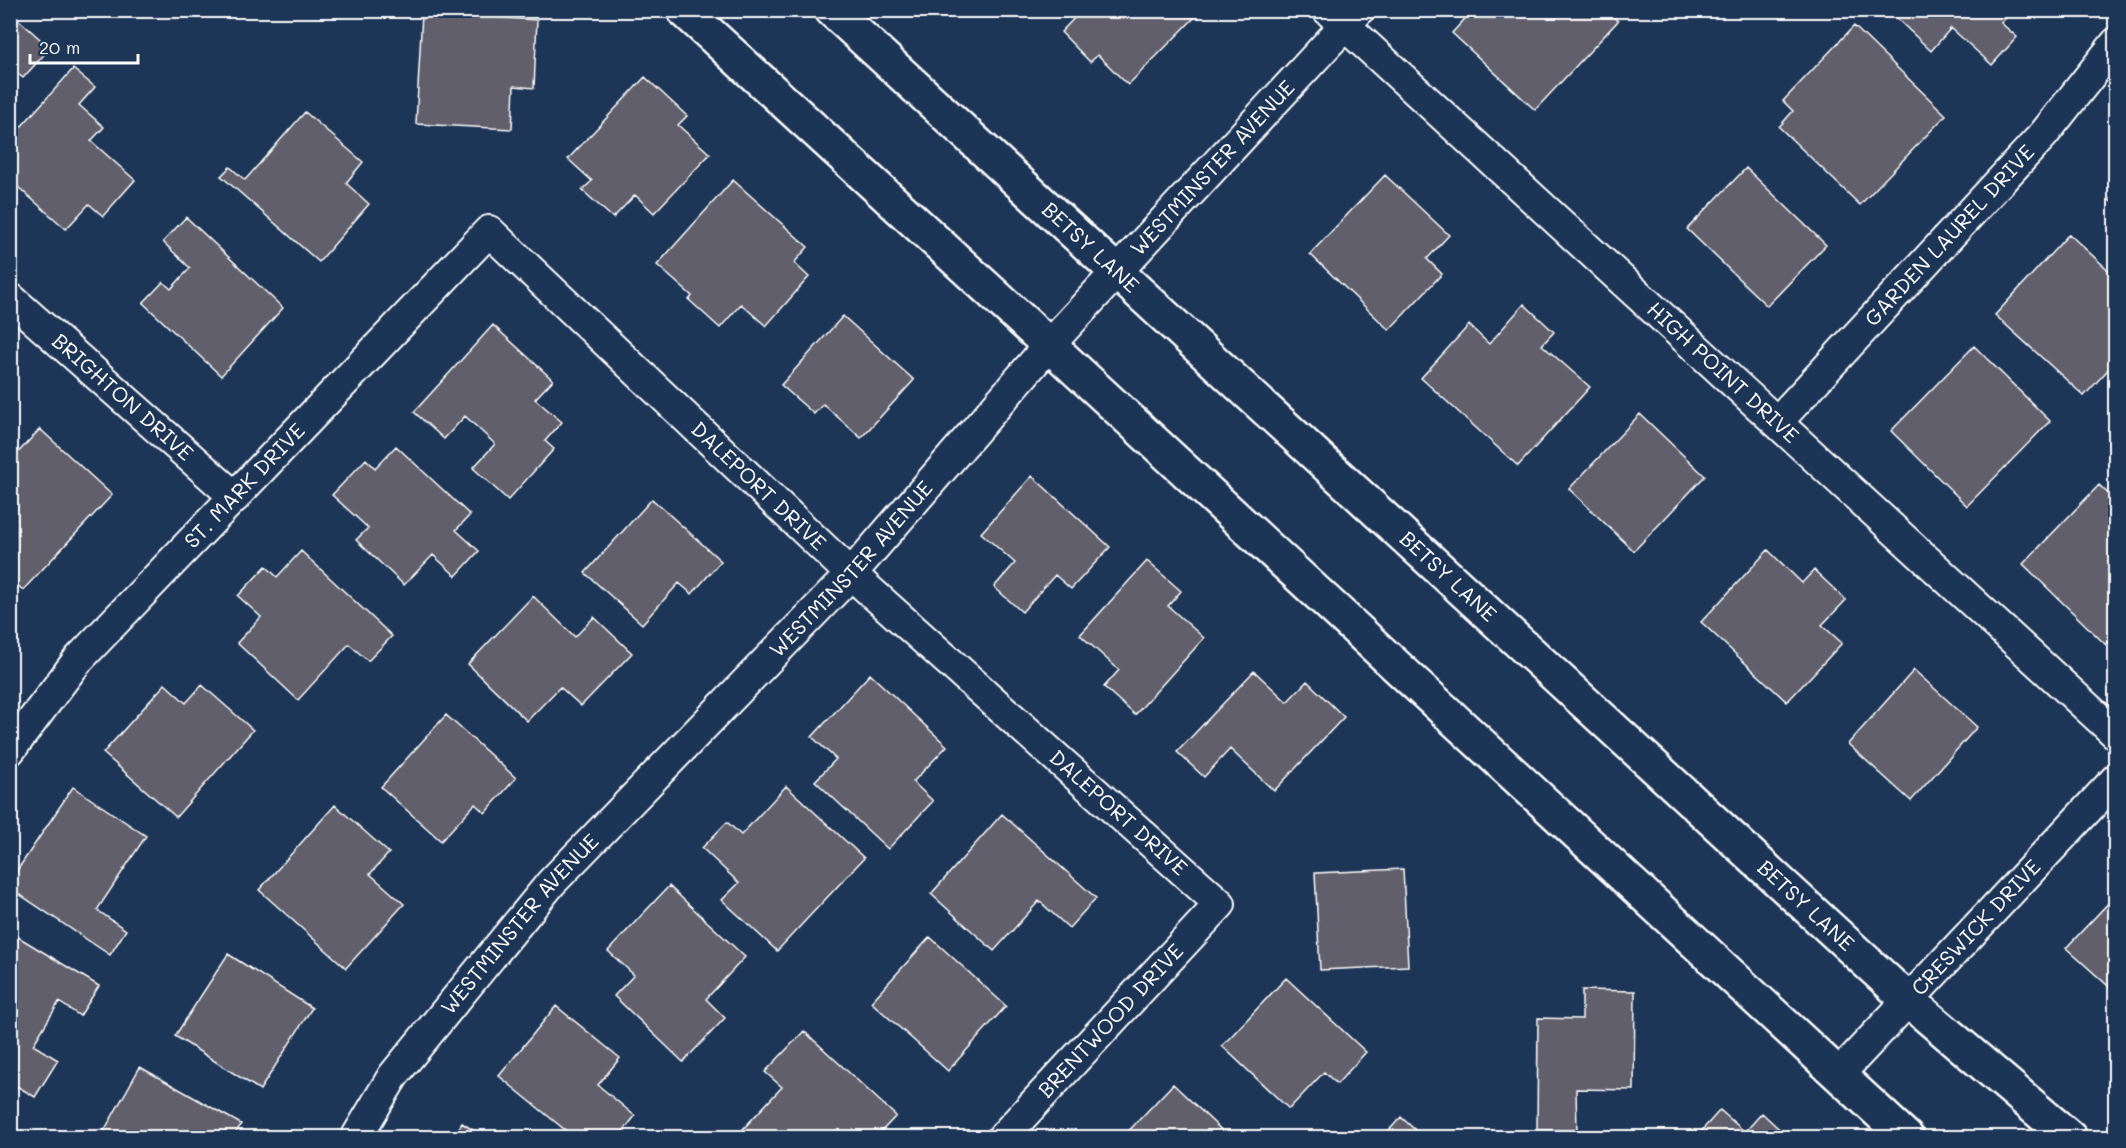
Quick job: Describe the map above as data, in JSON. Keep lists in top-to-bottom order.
{
  "streets": {
    "main road": ["BETSY LANE"],
    "street": [
      "WESTMINSTER AVENUE",
      "GARDEN LAUREL DRIVE",
      "HIGH POINT DRIVE",
      "BRIGHTON DRIVE",
      "ST. MARK DRIVE",
      "DALEPORT DRIVE",
      "CRESWICK DRIVE",
      "BRENTWOOD DRIVE"
    ]
  },
  "crossings": [
    ["WESTMINSTER AVENUE", "BETSY LANE"],
    ["WESTMINSTER AVENUE", "HIGH POINT DRIVE"],
    ["WESTMINSTER AVENUE", "DALEPORT DRIVE"],
    ["GARDEN LAUREL DRIVE", "HIGH POINT DRIVE"],
    ["BETSY LANE", "CRESWICK DRIVE"],
    ["BRIGHTON DRIVE", "ST. MARK DRIVE"],
    ["ST. MARK DRIVE", "DALEPORT DRIVE"],
    ["DALEPORT DRIVE", "BRENTWOOD DRIVE"]
  ],
  "scale_bar": "20 m"
}
